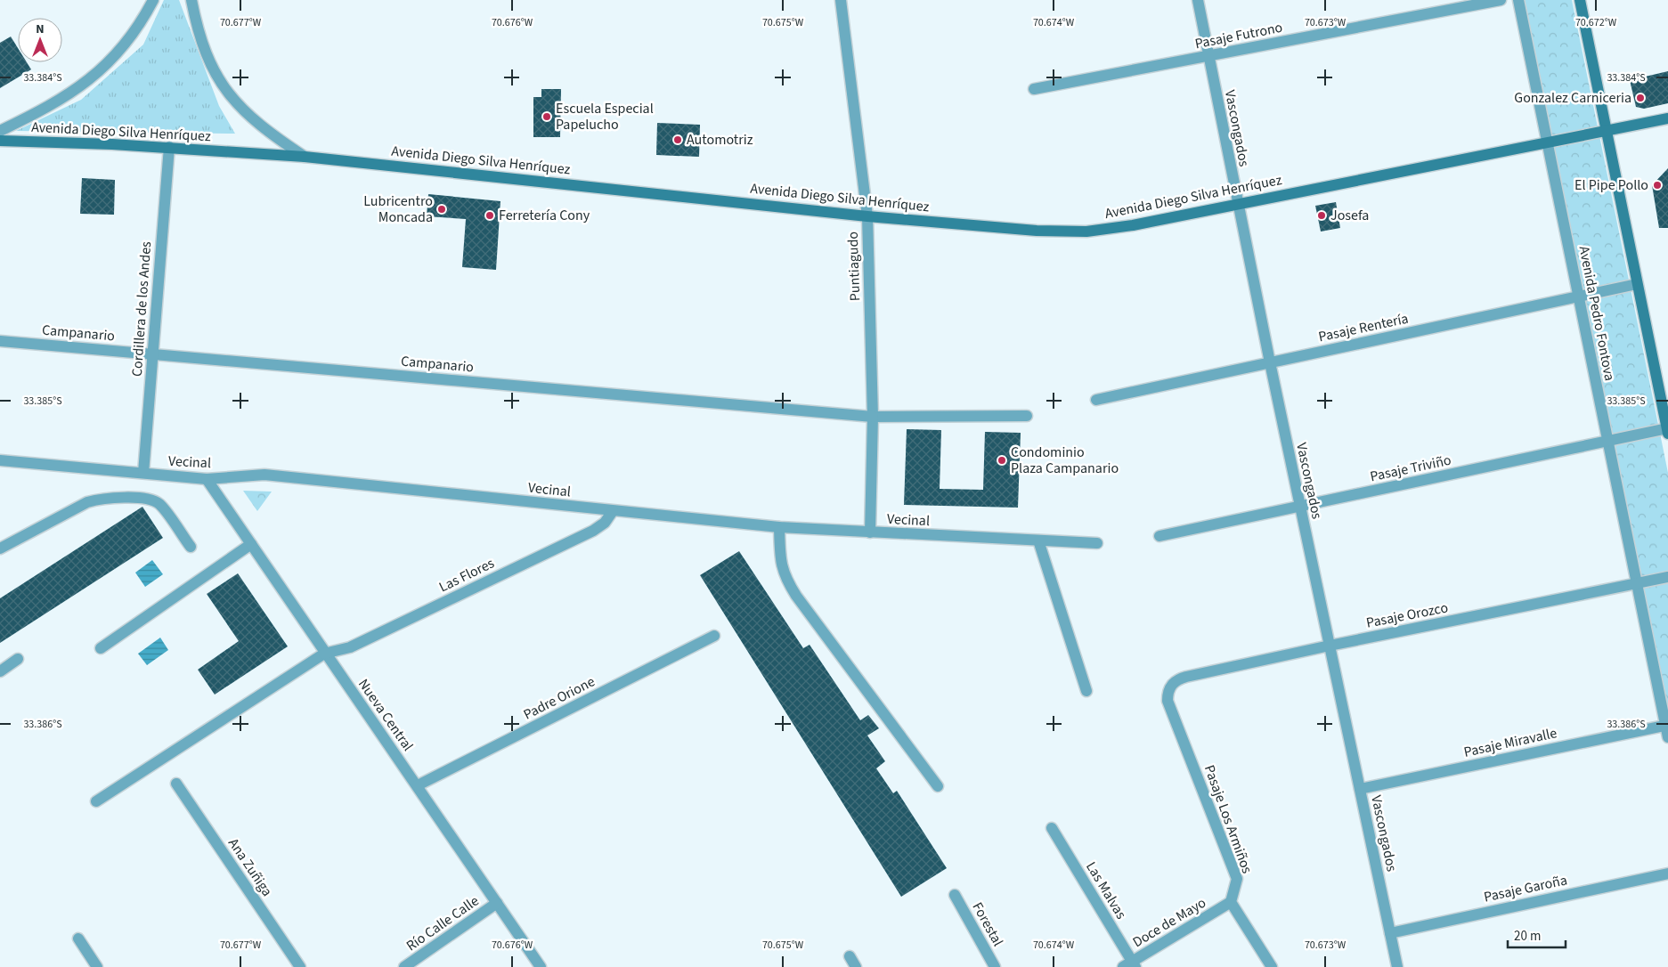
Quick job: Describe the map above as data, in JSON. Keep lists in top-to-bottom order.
{
  "streets": {
    "main road": ["Avenida Diego Silva Henríquez"],
    "street": [
      "Pasaje Futrono",
      "Vascongados",
      "Puntiagudo",
      "Cordillera de los Andes",
      "Avenida Pedro Fontova",
      "Pasaje Rentería",
      "Campanario",
      "Vecinal",
      "Pasaje Triviño",
      "Las Flores",
      "Pasaje Orozco",
      "Padre Orione",
      "Nueva Central",
      "Pasaje Miravalle",
      "Pasaje Los Armiños",
      "Ana Zuñiga",
      "Pasaje Garoña",
      "Las Malvas",
      "Doce de Mayo",
      "Río Calle Calle",
      "Forestal"
    ]
  },
  "crossings": [
    ["Pasaje Futrono", "Vascongados"],
    ["Vascongados", "Avenida Diego Silva Henríquez"],
    ["Vascongados", "Pasaje Rentería"],
    ["Vascongados", "Pasaje Triviño"],
    ["Vascongados", "Pasaje Orozco"],
    ["Vascongados", "Pasaje Miravalle"],
    ["Vascongados", "Pasaje Garoña"],
    ["Avenida Diego Silva Henríquez", "Puntiagudo"],
    ["Avenida Diego Silva Henríquez", "Cordillera de los Andes"],
    ["Avenida Diego Silva Henríquez", "Avenida Pedro Fontova"],
    ["Puntiagudo", "Campanario"],
    ["Puntiagudo", "Vecinal"],
    ["Cordillera de los Andes", "Campanario"],
    ["Cordillera de los Andes", "Vecinal"],
    ["Avenida Pedro Fontova", "Pasaje Rentería"],
    ["Avenida Pedro Fontova", "Pasaje Triviño"],
    ["Avenida Pedro Fontova", "Pasaje Orozco"],
    ["Avenida Pedro Fontova", "Pasaje Miravalle"],
    ["Vecinal", "Las Flores"],
    ["Vecinal", "Nueva Central"],
    ["Las Flores", "Nueva Central"],
    ["Pasaje Orozco", "Pasaje Los Armiños"],
    ["Padre Orione", "Nueva Central"],
    ["Nueva Central", "Río Calle Calle"],
    ["Pasaje Los Armiños", "Doce de Mayo"],
    ["Las Malvas", "Doce de Mayo"]
  ],
  "places": [
    "Gonzalez Carniceria",
    "Escuela Especial Papelucho",
    "Automotriz",
    "El Pipe Pollo",
    "Lubricentro Moncada",
    "Ferretería Cony",
    "Josefa",
    "Condominio Plaza Campanario"
  ],
  "scale_bar": "20 m",
  "north": "top",
  "coordinates": [
    "70.677°W",
    "70.676°W",
    "70.675°W",
    "70.674°W",
    "70.673°W",
    "70.672°W",
    "33.384°S",
    "33.385°S",
    "33.386°S"
  ]
}
